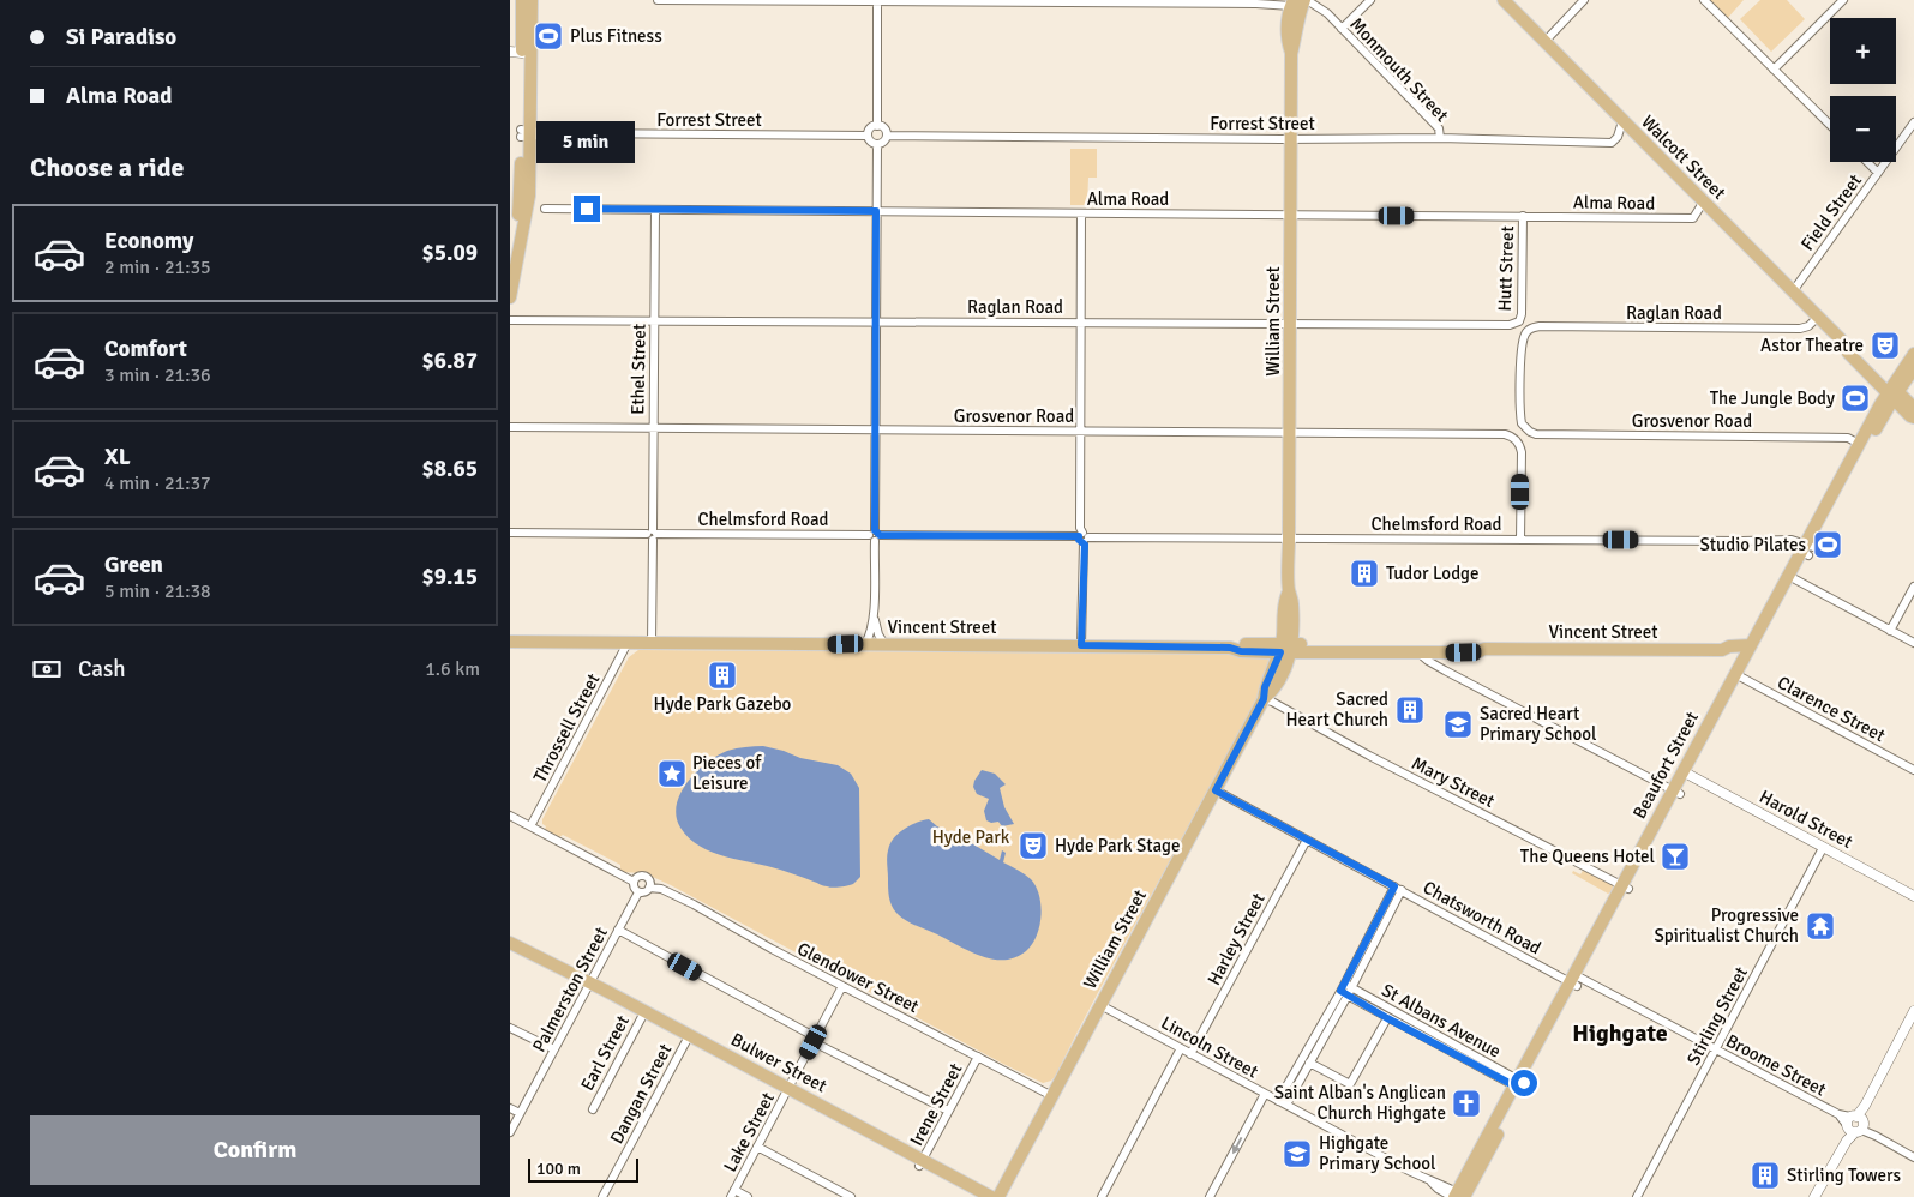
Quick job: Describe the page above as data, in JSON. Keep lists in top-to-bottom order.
{
  "streets": {
    "main road": [
      "Walcott Street",
      "William Street",
      "Vincent Street",
      "Beaufort Street",
      "Bulwer Street"
    ],
    "street": [
      "Monmouth Street",
      "Forrest Street",
      "Alma Road",
      "Field Street",
      "Hutt Street",
      "Raglan Road",
      "Ethel Street",
      "Grosvenor Road",
      "Chelmsford Road",
      "Clarence Street",
      "Throssell Street",
      "Mary Street",
      "Harold Street",
      "Chatsworth Road",
      "Harley Street",
      "Glendower Street",
      "Palmerston Street",
      "Stirling Street",
      "St Albans Avenue",
      "Lincoln Street",
      "Earl Street",
      "Broome Street",
      "Dangan Street",
      "Irene Street",
      "Lake Street"
    ]
  },
  "crossings": [
    ["Monmouth Street", "Forrest Street"],
    ["Monmouth Street", "William Street"],
    ["Forrest Street", "Walcott Street"],
    ["Forrest Street", "William Street"],
    ["Walcott Street", "Alma Road"],
    ["Walcott Street", "Field Street"],
    ["Walcott Street", "Raglan Road"],
    ["Walcott Street", "Beaufort Street"],
    ["Alma Road", "Hutt Street"],
    ["Alma Road", "William Street"],
    ["Alma Road", "Ethel Street"],
    ["Hutt Street", "Raglan Road"],
    ["Hutt Street", "Grosvenor Road"],
    ["Raglan Road", "William Street"],
    ["Raglan Road", "Ethel Street"],
    ["William Street", "Grosvenor Road"],
    ["William Street", "Chelmsford Road"],
    ["William Street", "Vincent Street"],
    ["William Street", "Mary Street"],
    ["William Street", "Chatsworth Road"],
    ["William Street", "Glendower Street"],
    ["William Street", "Lincoln Street"],
    ["Ethel Street", "Grosvenor Road"],
    ["Ethel Street", "Chelmsford Road"],
    ["Ethel Street", "Vincent Street"],
    ["Grosvenor Road", "Chelmsford Road"],
    ["Grosvenor Road", "Beaufort Street"],
    ["Chelmsford Road", "Beaufort Street"],
    ["Vincent Street", "Throssell Street"],
    ["Vincent Street", "Beaufort Street"],
    ["Clarence Street", "Beaufort Street"],
    ["Beaufort Street", "Mary Street"],
    ["Beaufort Street", "Harold Street"],
    ["Beaufort Street", "Chatsworth Road"],
    ["Beaufort Street", "St Albans Avenue"],
    ["Beaufort Street", "Lincoln Street"],
    ["Beaufort Street", "Broome Street"],
    ["Harold Street", "Stirling Street"],
    ["Chatsworth Road", "Harley Street"],
    ["Chatsworth Road", "Broome Street"],
    ["Harley Street", "Lincoln Street"],
    ["Glendower Street", "Palmerston Street"],
    ["Glendower Street", "Irene Street"],
    ["Glendower Street", "Lake Street"],
    ["Palmerston Street", "Bulwer Street"],
    ["Stirling Street", "Broome Street"],
    ["Earl Street", "Bulwer Street"],
    ["Bulwer Street", "Dangan Street"],
    ["Bulwer Street", "Irene Street"],
    ["Bulwer Street", "Lake Street"]
  ],
  "districts": ["Highgate"],
  "parks": ["Hyde Park"],
  "places": {
    "sports": ["Plus Fitness", "The Jungle Body", "Studio Pilates"],
    "theatre": ["Astor Theatre", "Hyde Park Stage"],
    "building": [
      "Tudor Lodge",
      "Hyde Park Gazebo",
      "Sacred Heart Church",
      "Stirling Towers"
    ],
    "school or university": ["Sacred Heart Primary School", "Highgate Primary School"],
    "place": ["Pieces of Leisure"],
    "bar": ["The Queens Hotel"],
    "temple": ["Progressive Spiritualist Church"],
    "church": ["Saint Alban's Anglican Church Highgate"]
  },
  "scale_bar": "100 m",
  "page": {
    "banner": ["Si Paradiso", "Alma Road"],
    "map_buttons": ["+", "−"],
    "bubble": "5 min",
    "heading": "Choose a ride",
    "list": [
      {
        "name": "Economy",
        "note": "2 min · 21:35",
        "value": "$5.09"
      },
      {
        "name": "Comfort",
        "note": "3 min · 21:36",
        "value": "$6.87"
      },
      {
        "name": "XL",
        "note": "4 min · 21:37",
        "value": "$8.65"
      },
      {
        "name": "Green",
        "note": "5 min · 21:38",
        "value": "$9.15"
      }
    ],
    "pay": ["Cash", "1.6 km"],
    "buttons": "Confirm",
    "scale": "100 m"
  }
}
